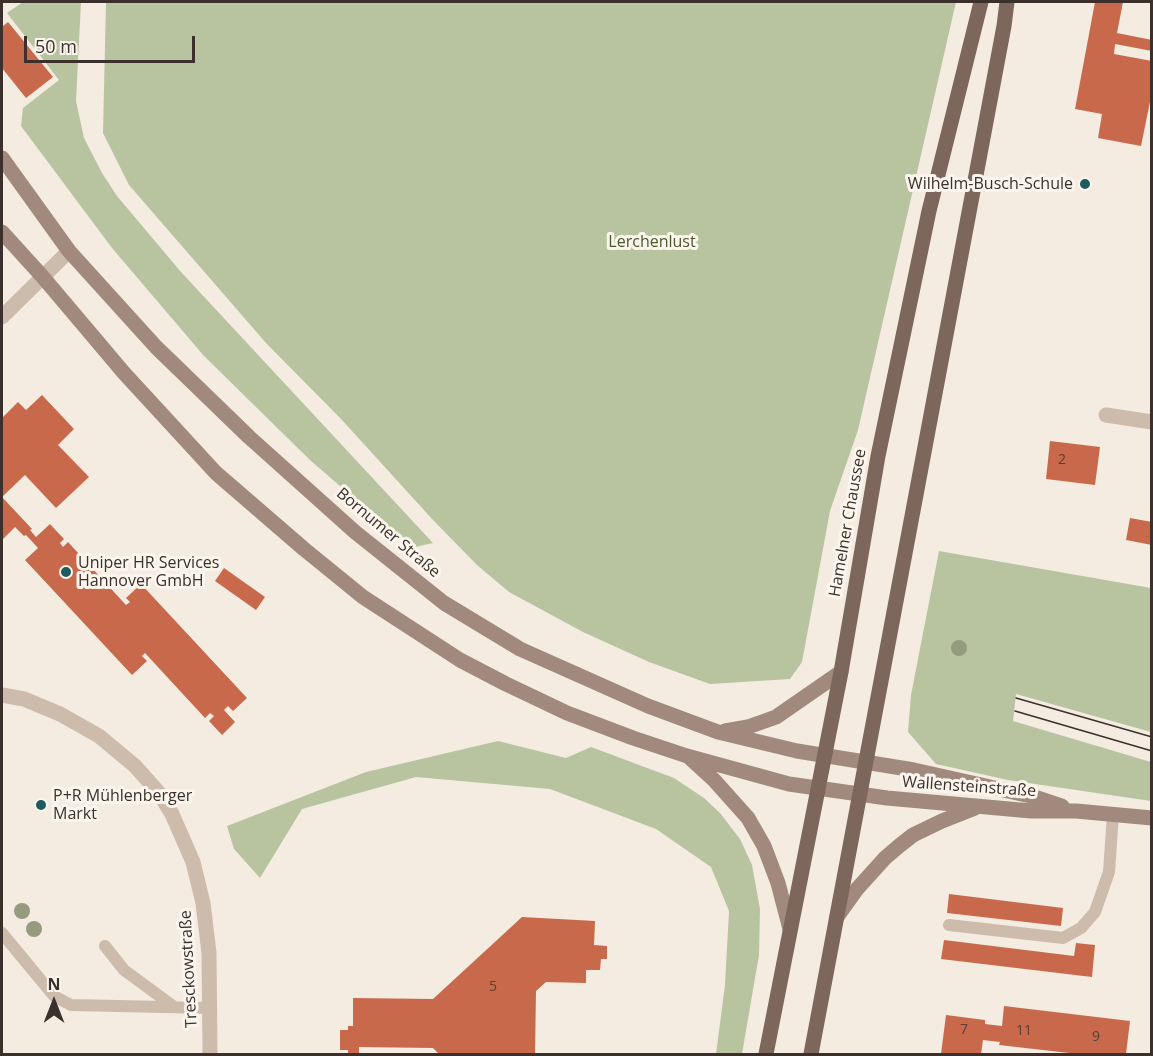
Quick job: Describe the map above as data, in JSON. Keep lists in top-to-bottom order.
{
  "streets": {
    "main road": ["Hamelner Chaussee", "Bornumer Straße", "Wallensteinstraße"],
    "street": ["Tresckowstraße"]
  },
  "crossings": [
    ["Hamelner Chaussee", "Bornumer Straße"],
    ["Bornumer Straße", "Wallensteinstraße"]
  ],
  "parks": ["Lerchenlust"],
  "places": ["Wilhelm-Busch-Schule", "Uniper HR Services Hannover GmbH", "P+R Mühlenberger Markt"],
  "house_numbers": [
    "2",
    "5",
    "7",
    "11",
    "9"
  ],
  "scale_bar": "50 m",
  "north": "top"
}
